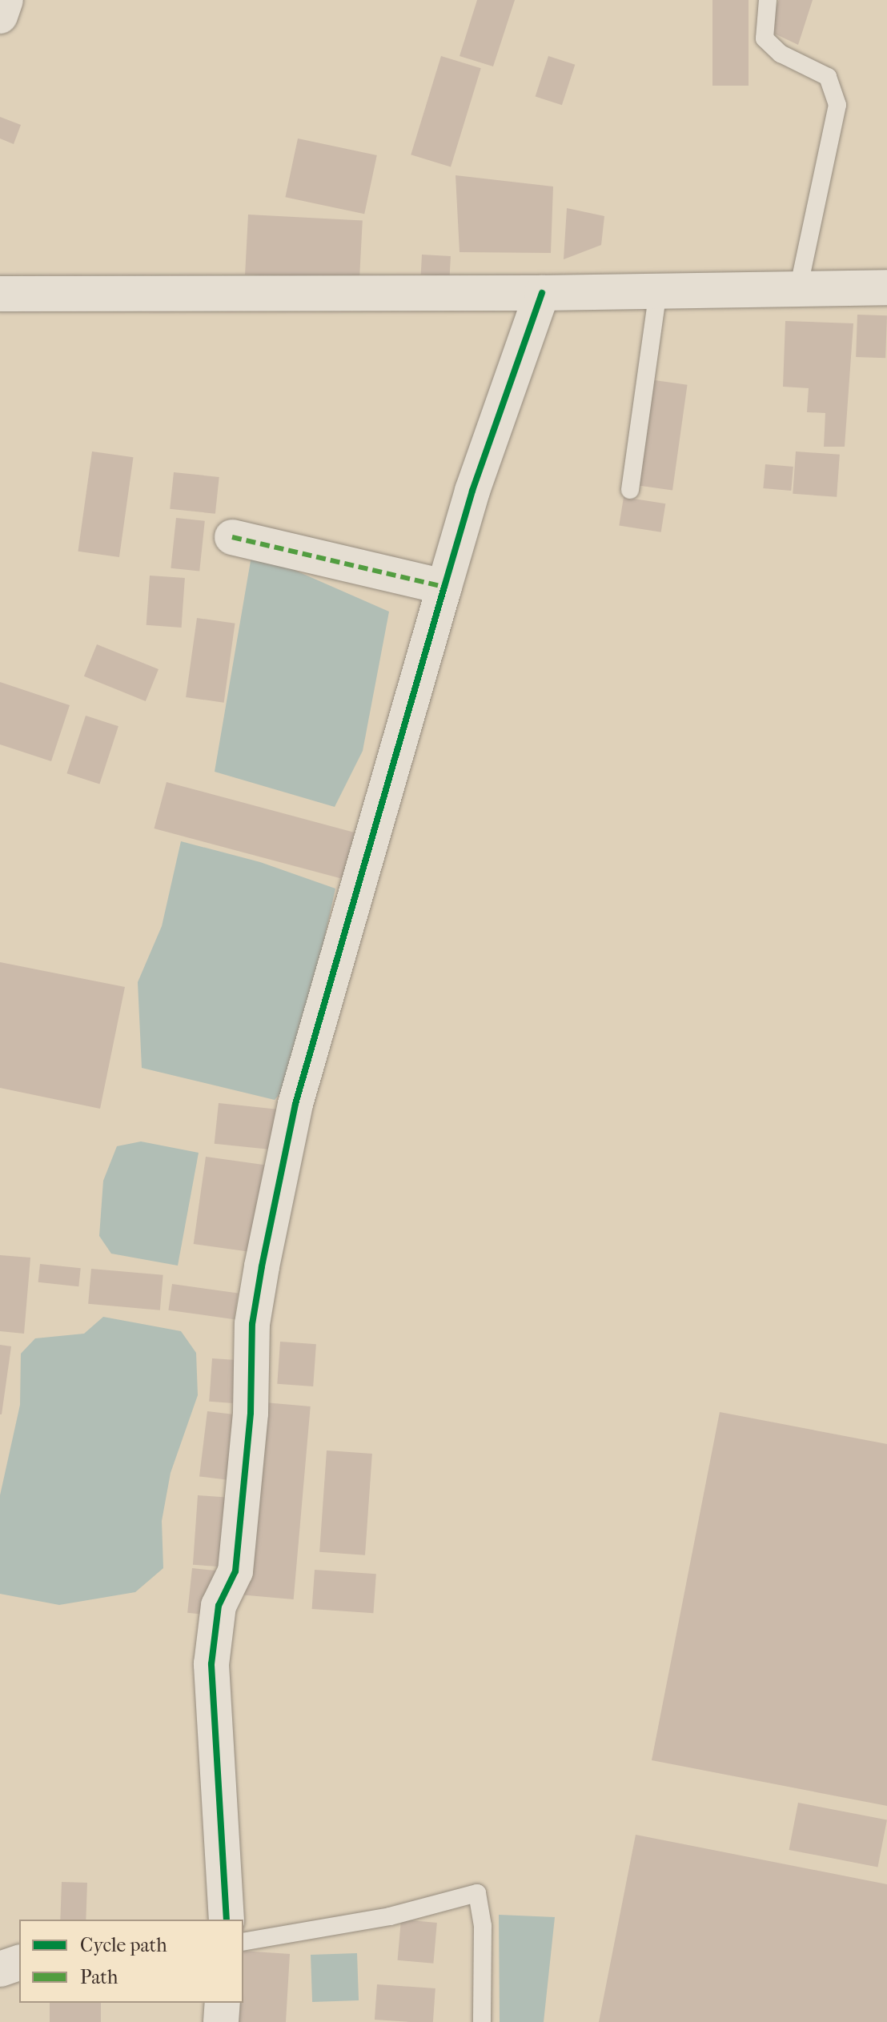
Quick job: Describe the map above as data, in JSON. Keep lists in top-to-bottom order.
{
  "legend": ["Cycle path", "Path"]
}
